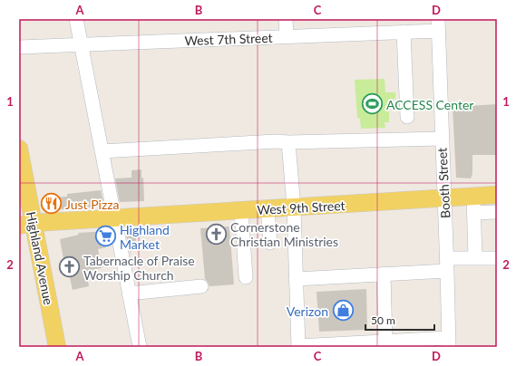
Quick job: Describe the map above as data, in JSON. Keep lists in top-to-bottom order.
{
  "streets": {
    "main road": ["West 9th Street", "Highland Avenue"],
    "street": ["West 7th Street", "Booth Street"]
  },
  "crossings": [
    ["West 7th Street", "Booth Street"],
    ["Booth Street", "West 9th Street"],
    ["West 9th Street", "Highland Avenue"]
  ],
  "places": {
    "sports": ["ACCESS Center"],
    "restaurant": ["Just Pizza"],
    "church": ["Cornerstone Christian Ministries", "Tabernacle of Praise Worship Church"],
    "supermarket": ["Highland Market"],
    "shop": ["Verizon"]
  },
  "scale_bar": "50 m",
  "grid": {
    "columns": [
      "A",
      "B",
      "C",
      "D"
    ],
    "rows": ["1", "2"]
  }
}
